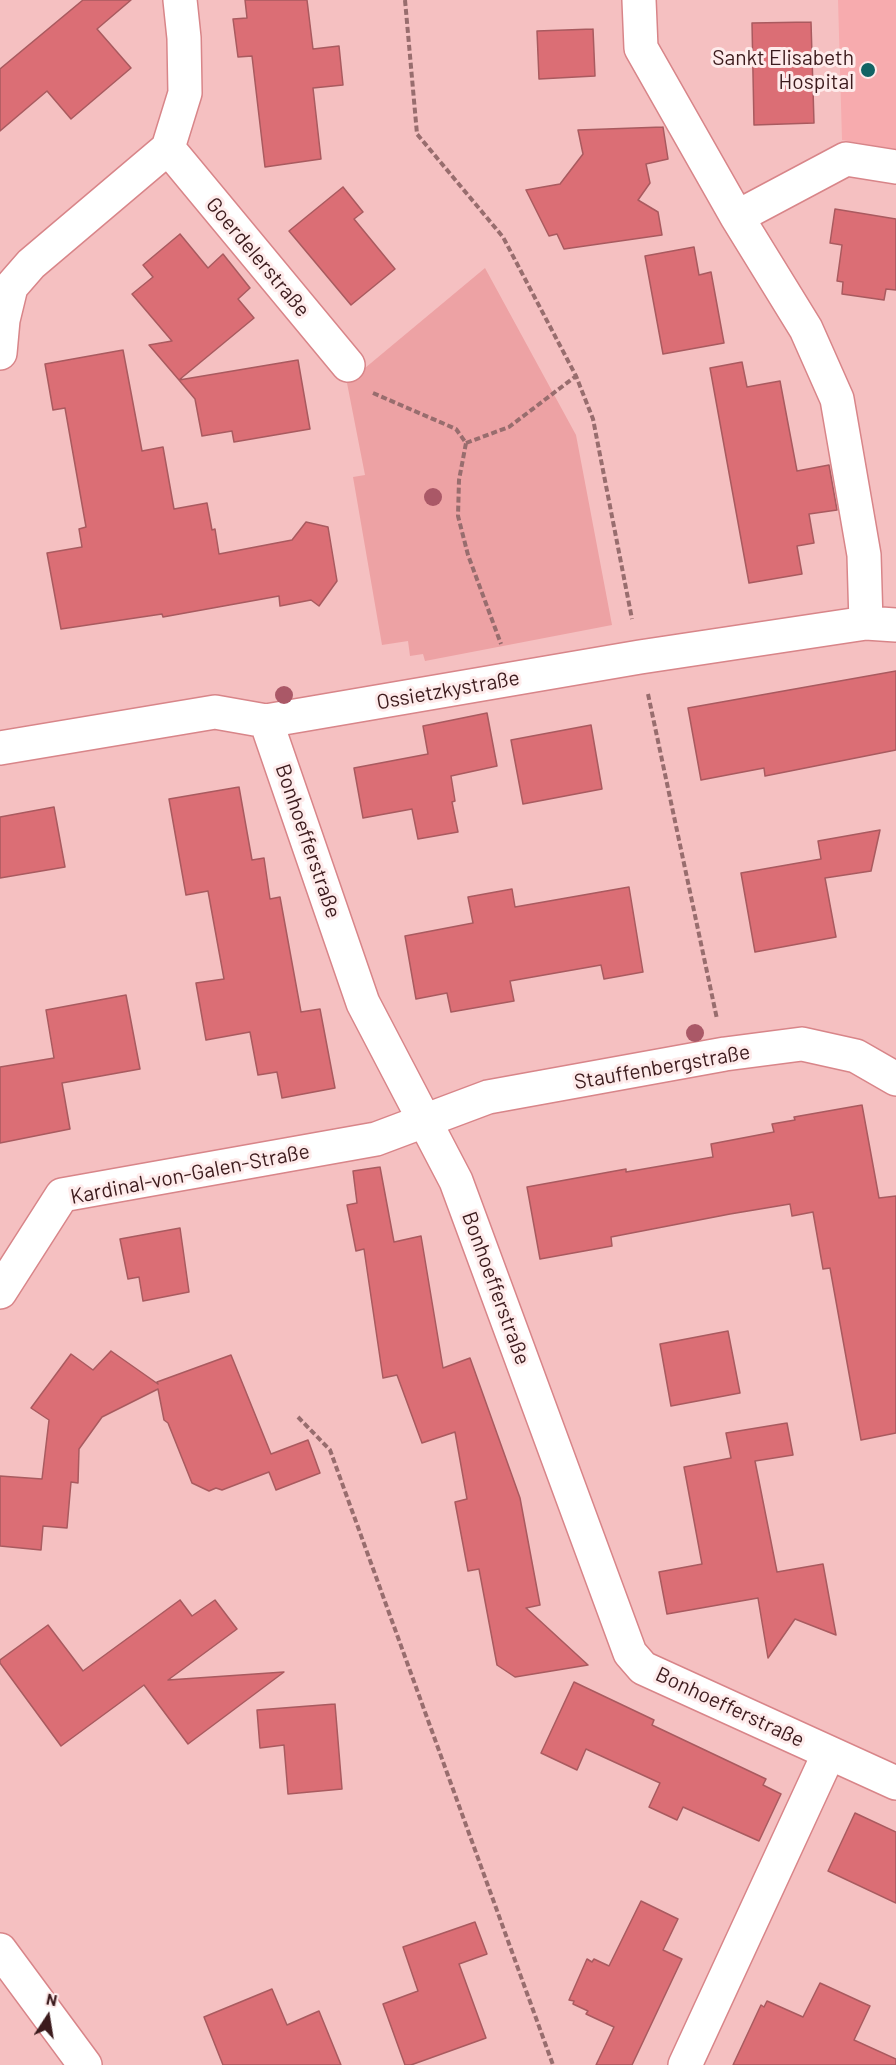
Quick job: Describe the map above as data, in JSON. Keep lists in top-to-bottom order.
{
  "streets": {
    "street": [
      "Goerdelerstraße",
      "Ossietzkystraße",
      "Bonhoefferstraße",
      "Stauffenbergstraße",
      "Kardinal-von-Galen-Straße"
    ]
  },
  "crossings": [
    ["Ossietzkystraße", "Bonhoefferstraße"],
    ["Bonhoefferstraße", "Stauffenbergstraße"],
    ["Bonhoefferstraße", "Kardinal-von-Galen-Straße"],
    ["Stauffenbergstraße", "Kardinal-von-Galen-Straße"]
  ],
  "places": ["Sankt Elisabeth Hospital"],
  "north": "top"
}
